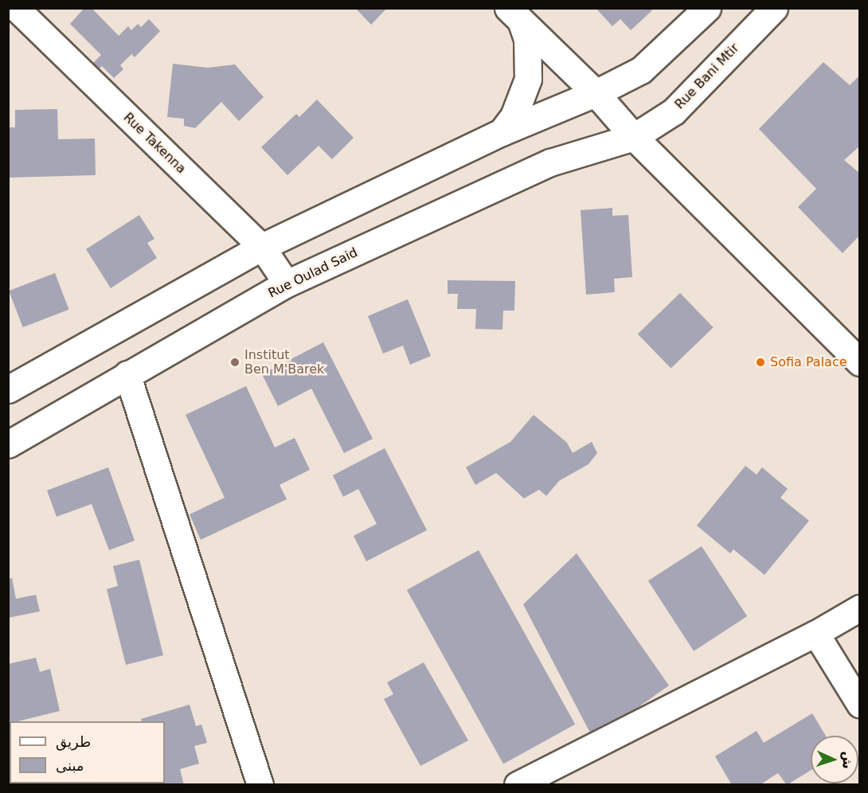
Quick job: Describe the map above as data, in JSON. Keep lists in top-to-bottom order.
{
  "streets": {
    "street": ["Rue Bani Mtir", "Rue Takenna", "Rue Oulad Said"]
  },
  "crossings": [
    ["Rue Bani Mtir", "Rue Oulad Said"],
    ["Rue Takenna", "Rue Oulad Said"]
  ],
  "places": ["Institut Ben M'Barek", "Sofia Palace"],
  "legend": ["طريق", "مبنى"],
  "north": "right"
}
